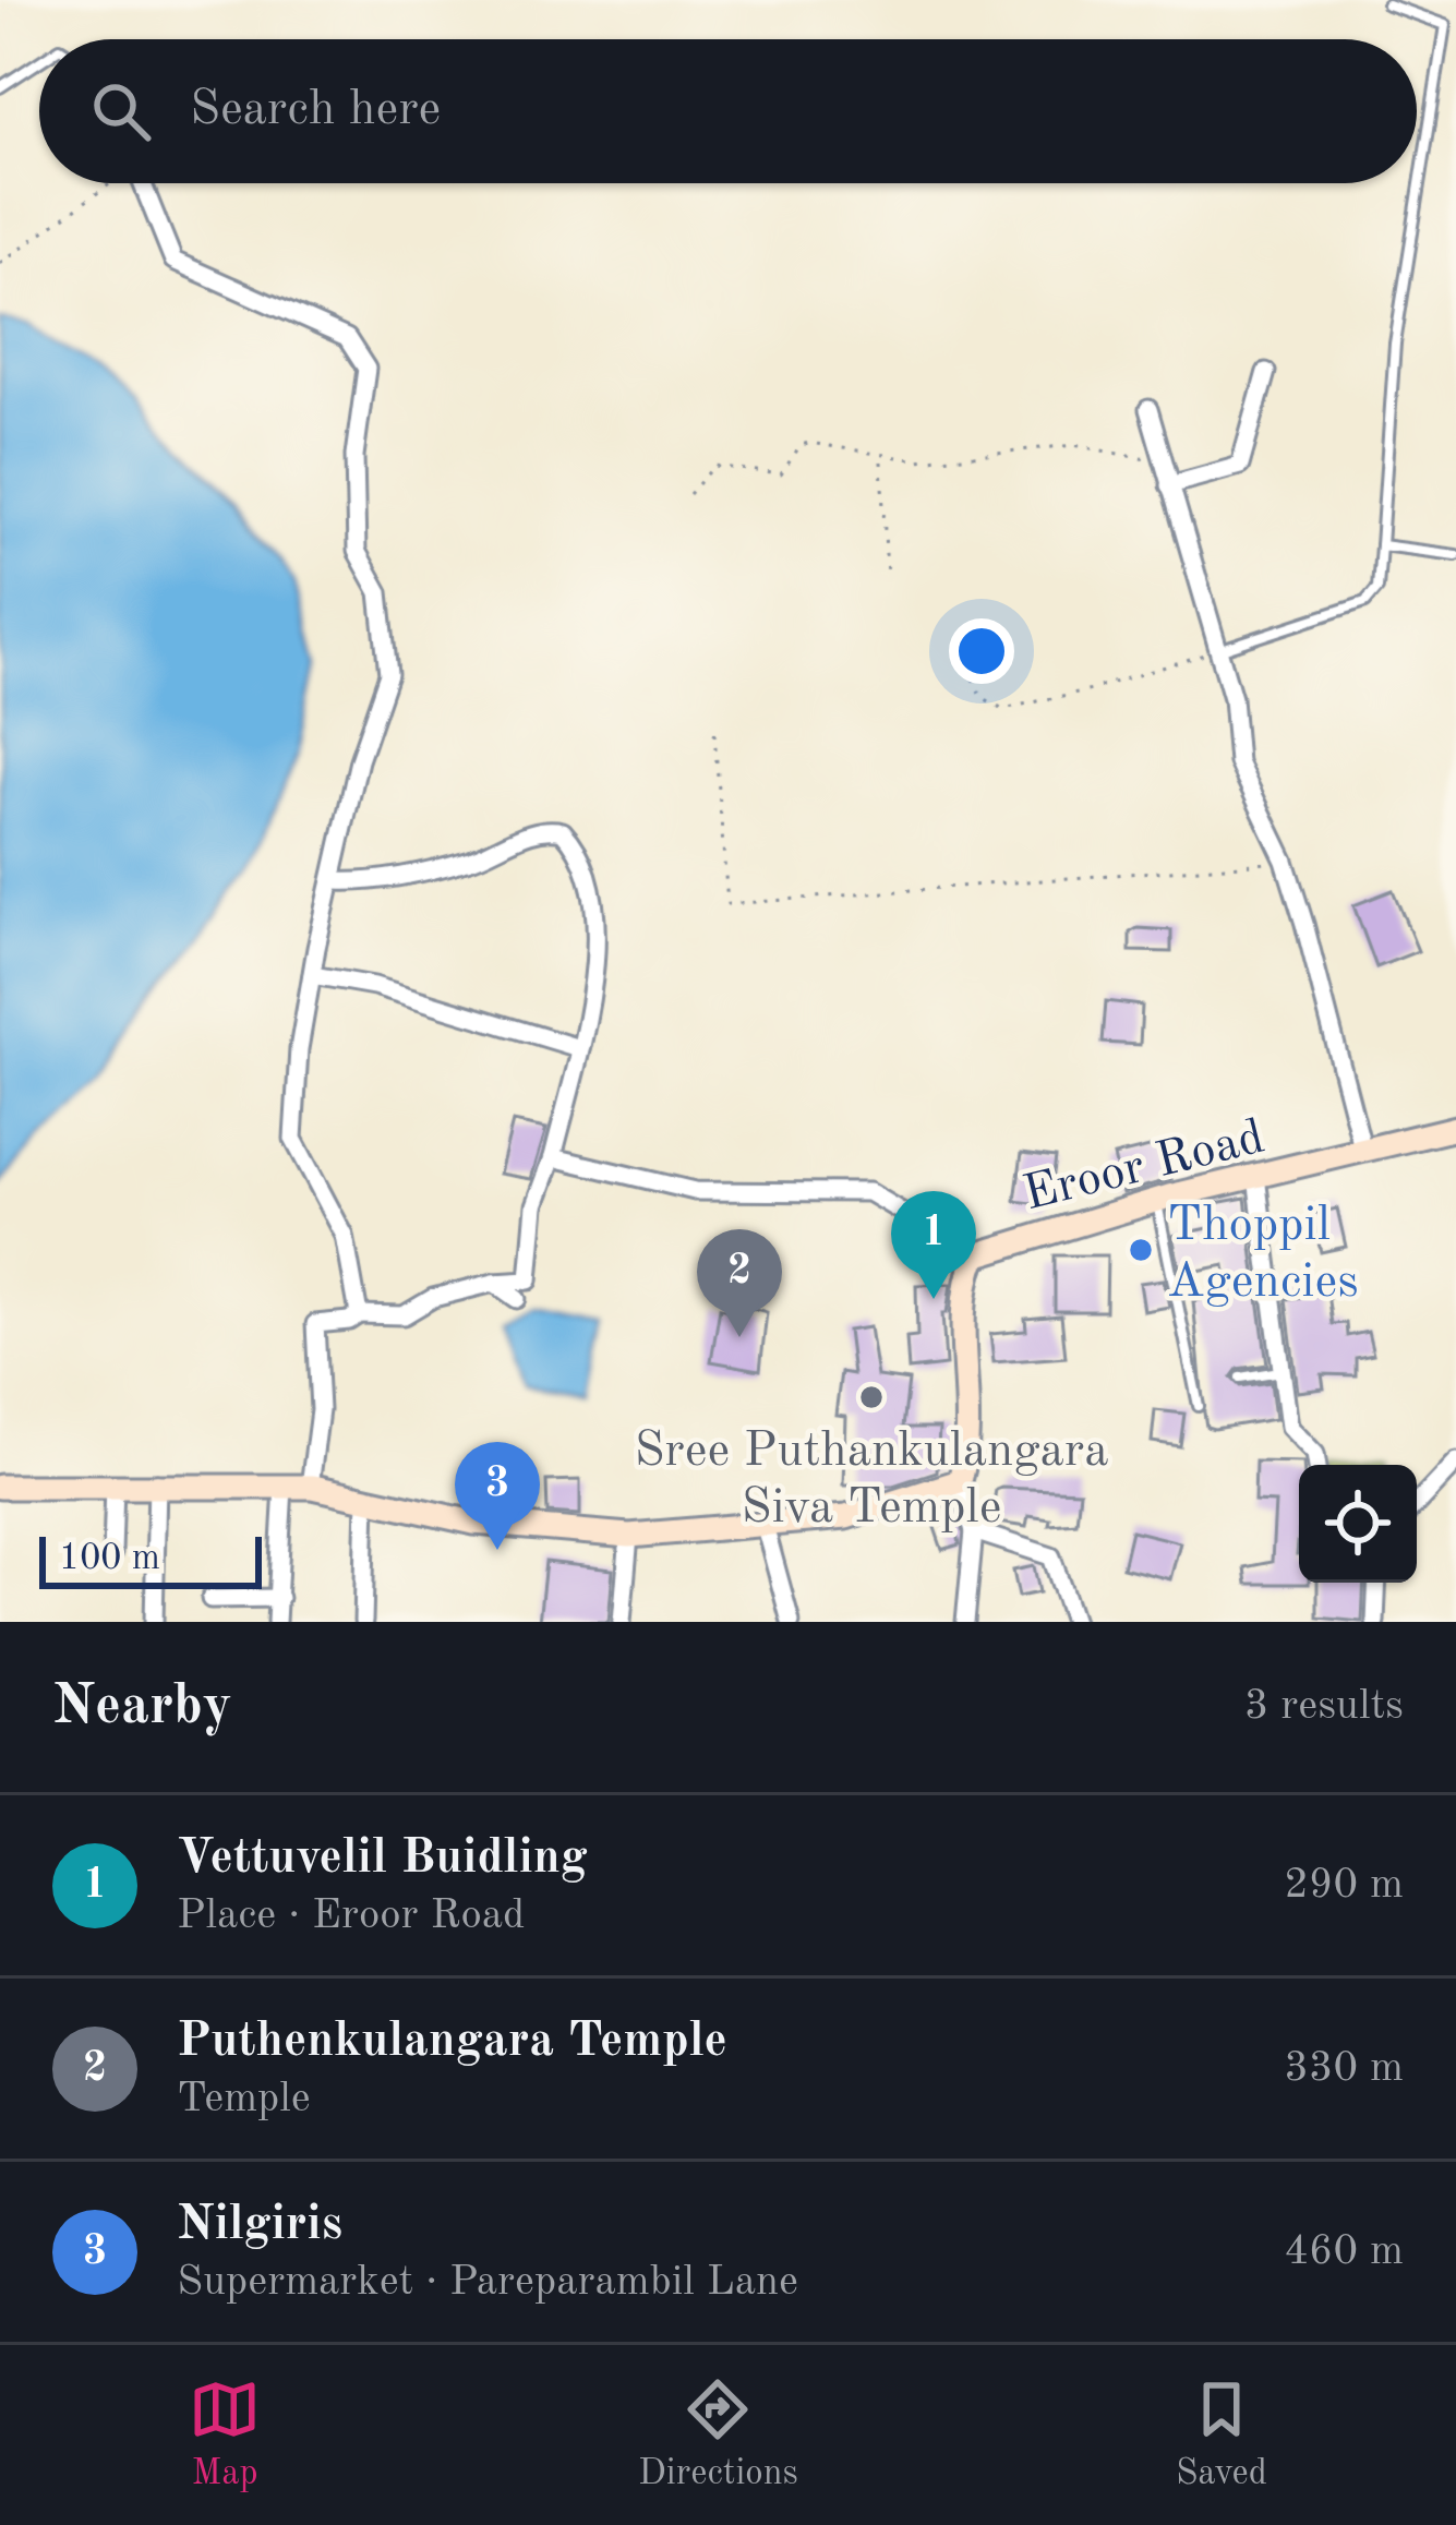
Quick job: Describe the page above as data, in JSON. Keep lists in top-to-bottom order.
{
  "streets": {
    "main road": ["Eroor Road"]
  },
  "places": ["Thoppil Agencies", "Sree Puthankulangara Siva Temple"],
  "scale_bar": "100 m",
  "page": {
    "search": "Search here",
    "pins": ["1", "2", "3"],
    "scale": "100 m",
    "heading": ["Nearby", "3 results"],
    "list": [
      {
        "mark": "1",
        "name": "Vettuvelil Buidling",
        "note": "Place · Eroor Road",
        "value": "290 m"
      },
      {
        "mark": "2",
        "name": "Puthenkulangara Temple",
        "note": "Temple",
        "value": "330 m"
      },
      {
        "mark": "3",
        "name": "Nilgiris",
        "note": "Supermarket · Pareparambil Lane",
        "value": "460 m"
      }
    ],
    "nav": ["Map", "Directions", "Saved"]
  }
}
